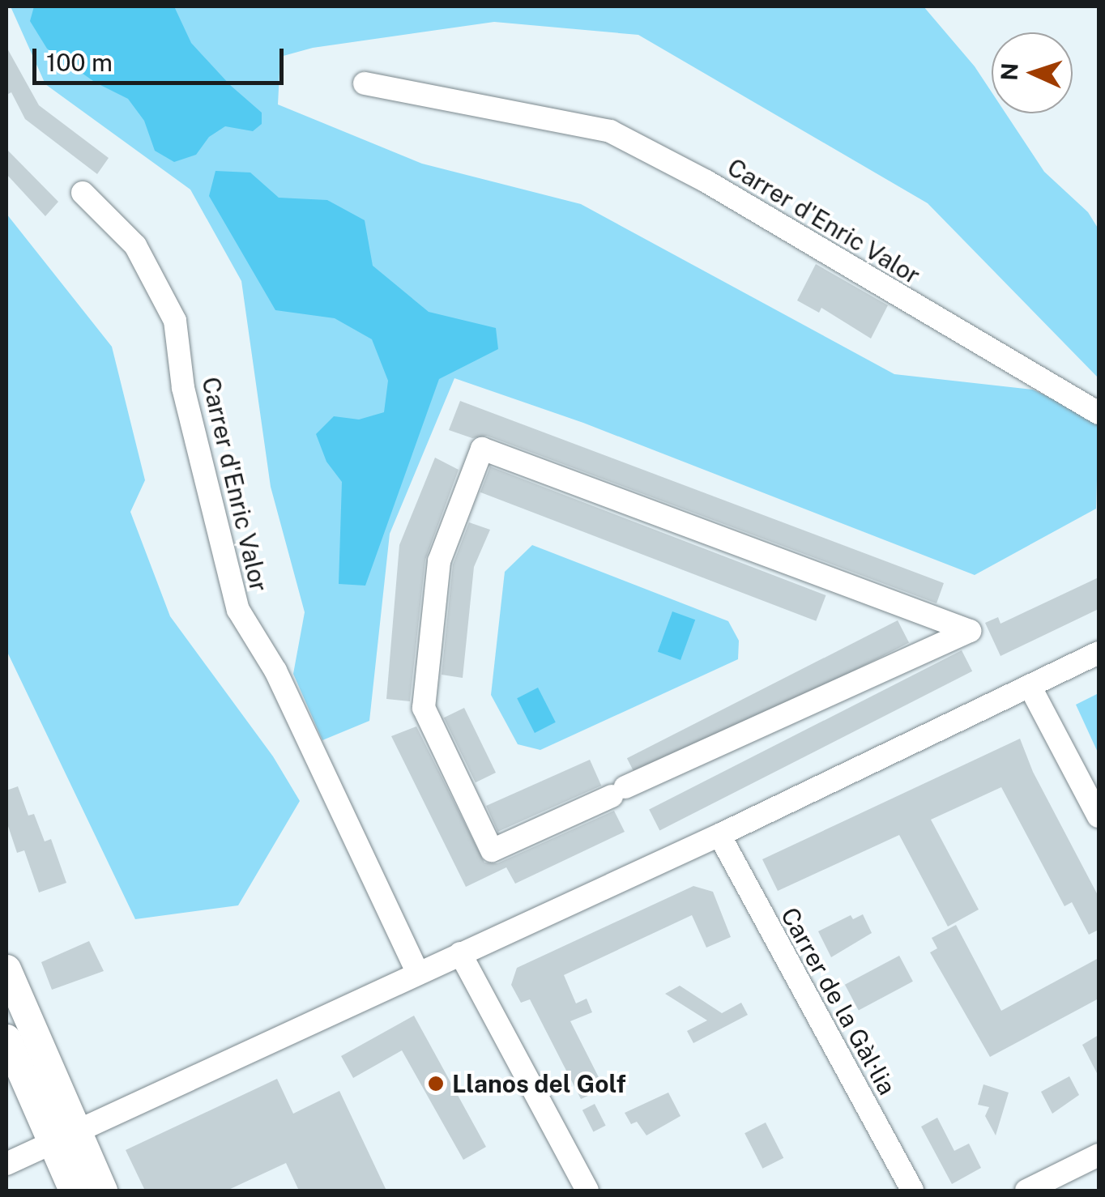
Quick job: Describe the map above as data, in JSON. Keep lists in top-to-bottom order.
{
  "streets": {
    "street": ["Carrer d'Enric Valor", "Carrer de la Gàl·lia"]
  },
  "places": ["Llanos del Golf"],
  "scale_bar": "100 m",
  "north": "left"
}
